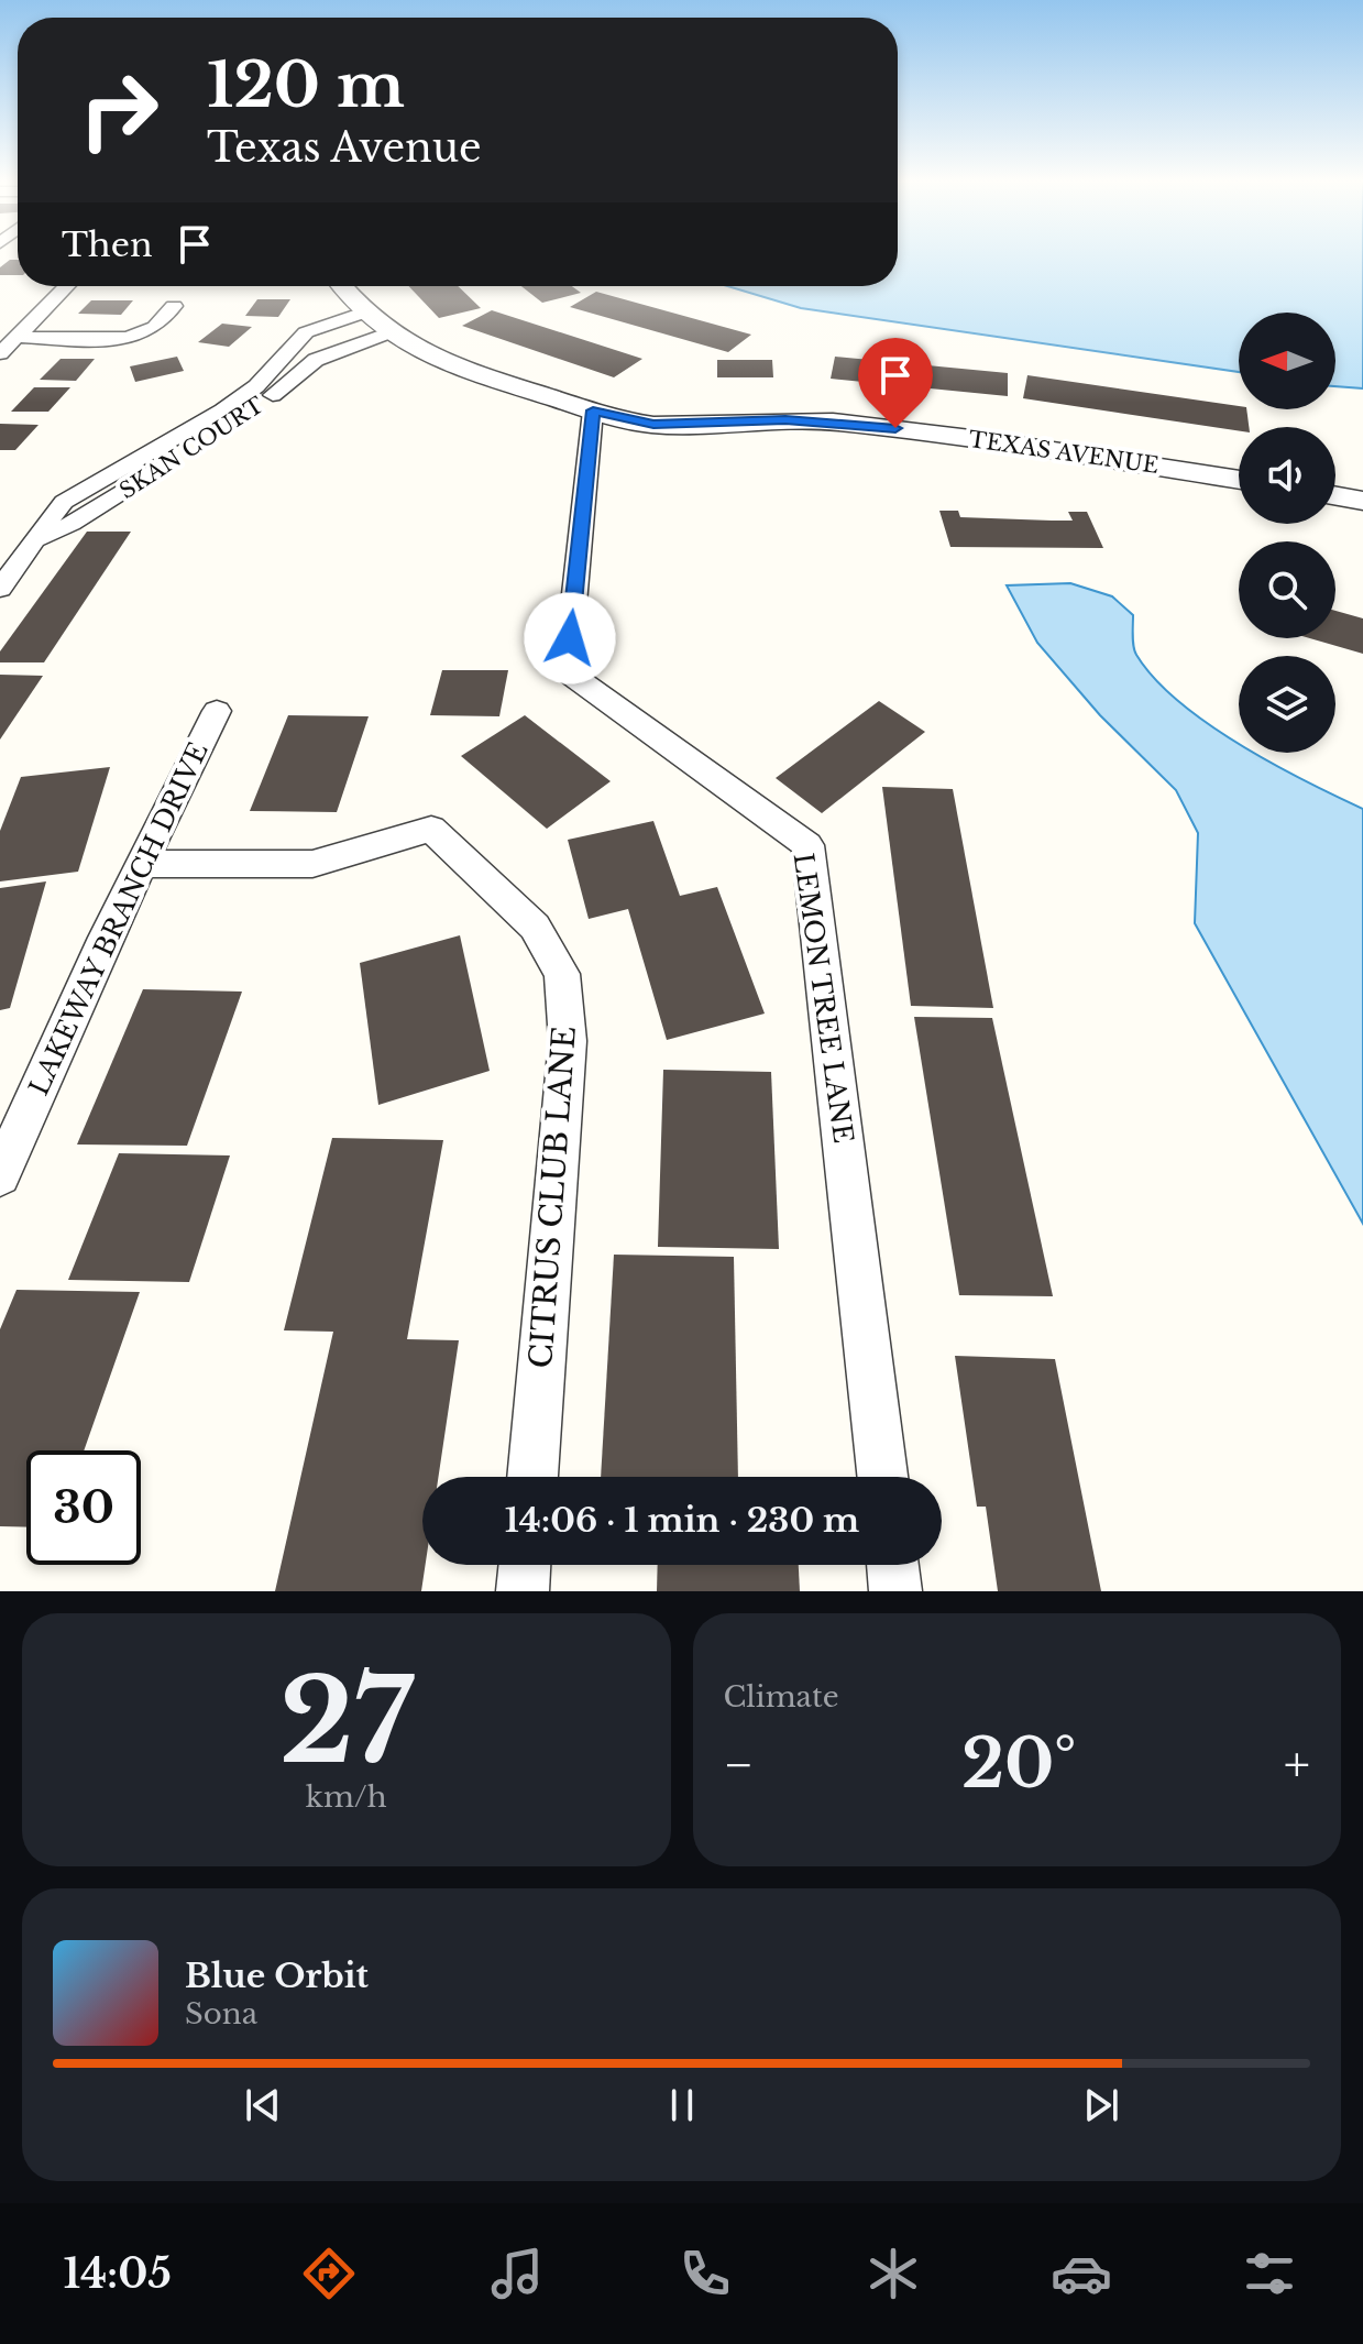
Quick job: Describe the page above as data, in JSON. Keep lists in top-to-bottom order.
{
  "streets": {
    "street": [
      "SKAN COURT",
      "TEXAS AVENUE",
      "LAKEWAY BRANCH DRIVE",
      "LEMON TREE LANE",
      "CITRUS CLUB LANE"
    ]
  },
  "crossings": [
    ["SKAN COURT", "TEXAS AVENUE"],
    ["TEXAS AVENUE", "LEMON TREE LANE"],
    ["LAKEWAY BRANCH DRIVE", "CITRUS CLUB LANE"]
  ],
  "north": "left",
  "page": {
    "turn": ["120 m", "Texas Avenue"],
    "then": "Then",
    "limit": "30",
    "trip": "14:06 · 1 min · 230 m",
    "tile": [
      ["27", "km/h"],
      "Climate"
    ],
    "heat": ["−", "20°", "+"],
    "song": ["Blue Orbit", "Sona"],
    "tabs": "14:05"
  }
}
